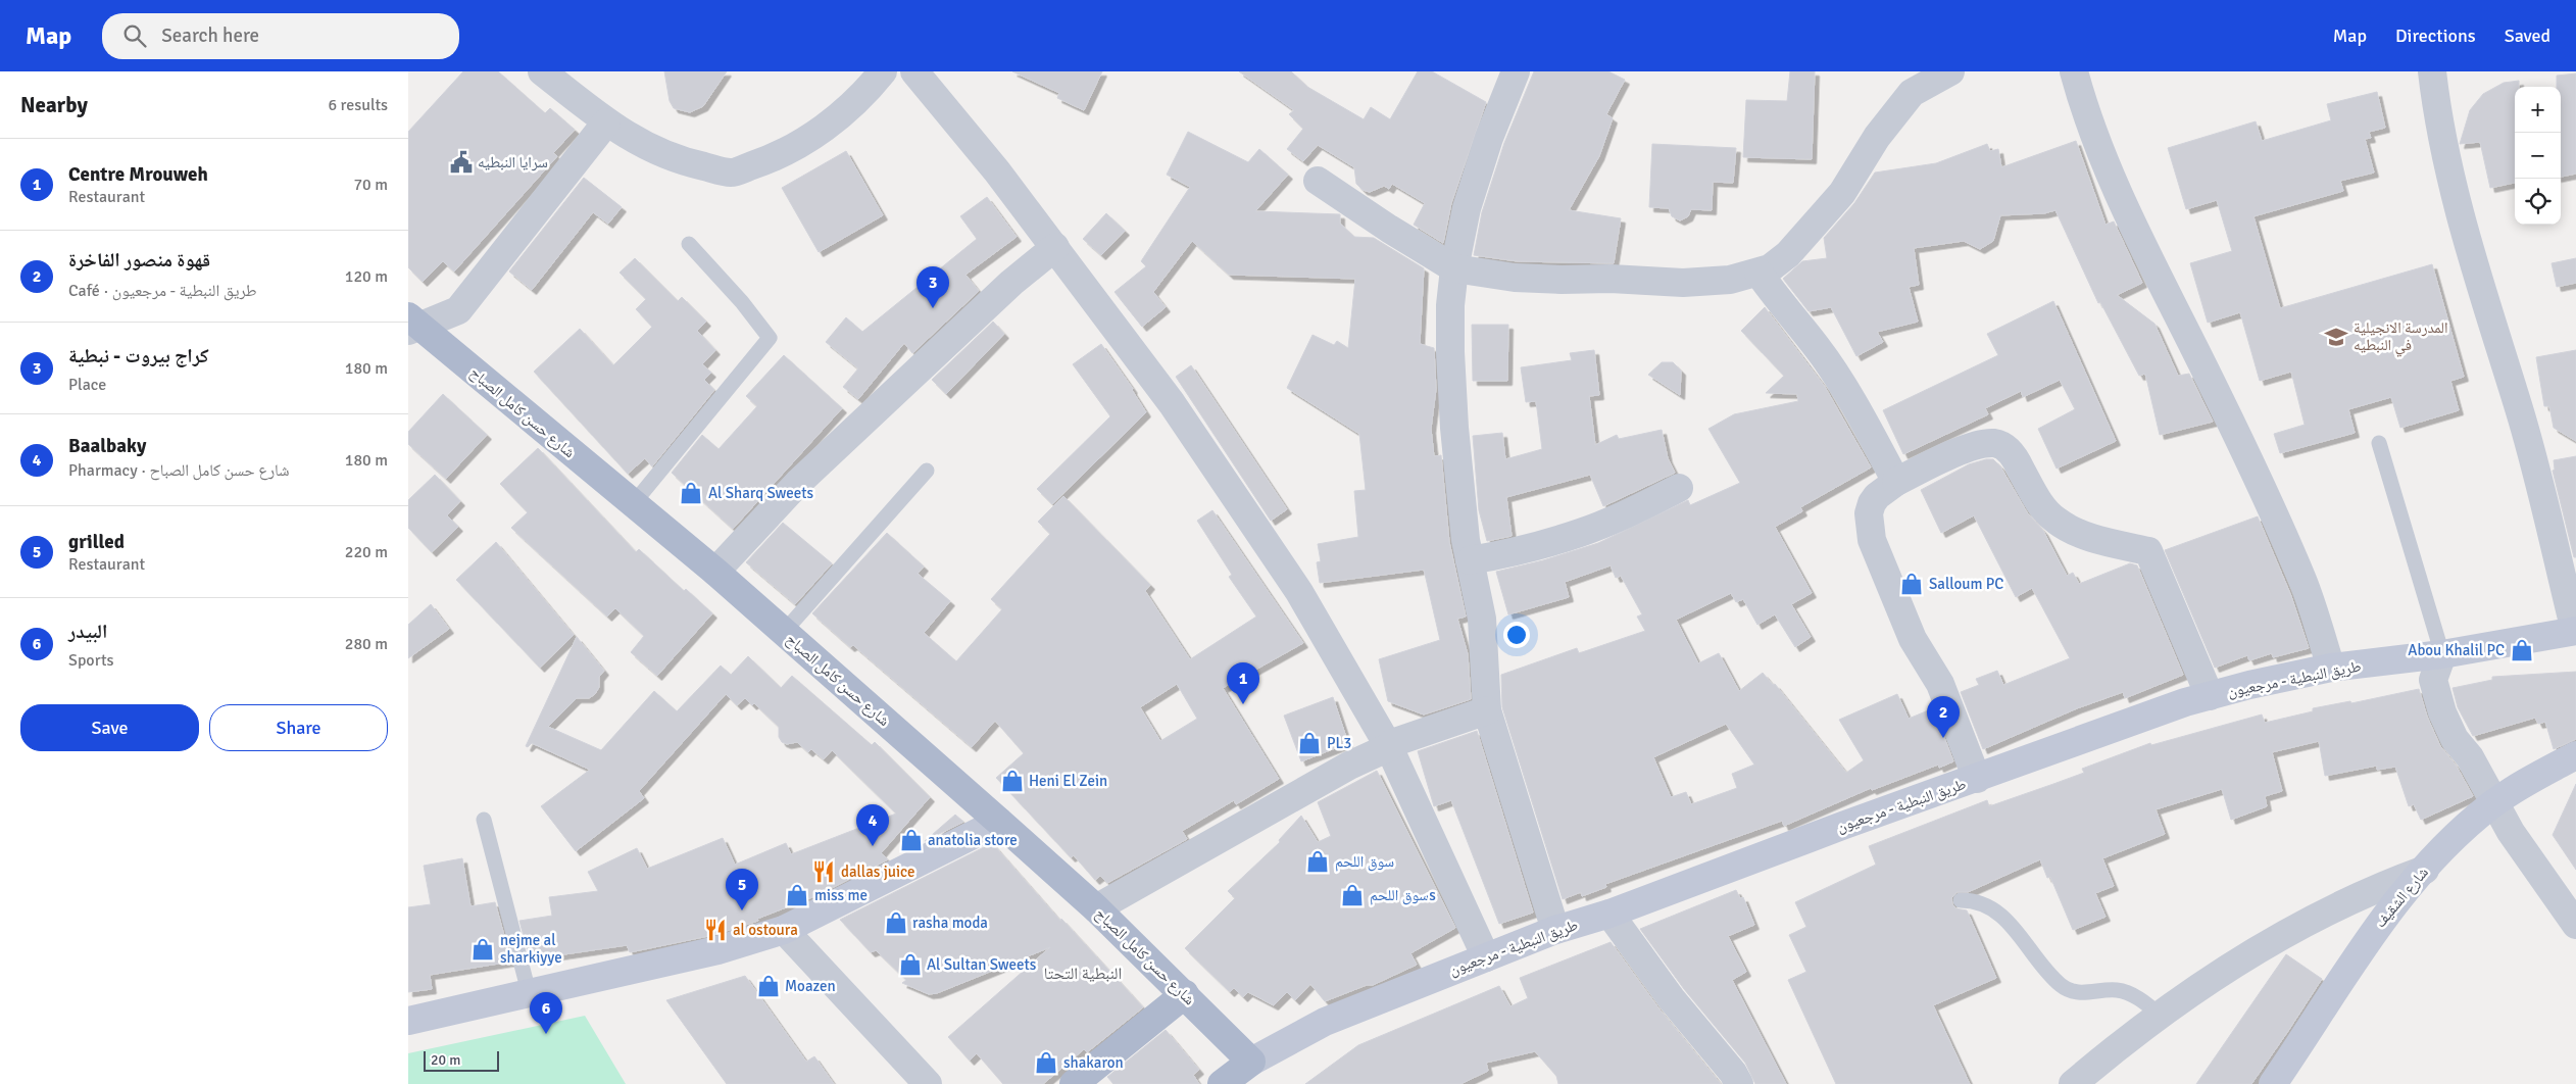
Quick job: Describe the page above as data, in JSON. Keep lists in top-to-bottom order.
{
  "streets": {
    "main road": ["شارع حسن كامل الصباح", "طريق النبطية - مرجعيون", "شارع الشقيف"]
  },
  "crossings": [
    ["شارع حسن كامل الصباح", "طريق النبطية - مرجعيون"]
  ],
  "districts": ["النبطية التحتا"],
  "places": {
    "public building": ["سرايا النبطيه"],
    "school or university": ["المدرسة الانجيلية في النبطيه"],
    "shop": [
      "Al Sharq Sweets",
      "Salloum PC",
      "Abou Khalil PC",
      "PL3",
      "Heni El Zein",
      "anatolia store",
      "سوق اللحم",
      "miss me",
      "سوق اللحمs",
      "rasha moda",
      "nejme al sharkiyye",
      "Al Sultan Sweets",
      "Moazen",
      "shakaron"
    ],
    "restaurant": ["dallas juice", "al ostoura"]
  },
  "scale_bar": "20 m",
  "page": {
    "header": "Map",
    "search": "Search here",
    "nav": ["Map", "Directions", "Saved"],
    "heading": ["Nearby", "6 results"],
    "map_buttons": ["+", "−"],
    "list": [
      {
        "mark": "1",
        "name": "Centre Mrouweh",
        "note": "Restaurant",
        "value": "70 m"
      },
      {
        "mark": "2",
        "name": "قهوة منصور الفاخرة",
        "note": "Café · طريق النبطية - مرجعيون",
        "value": "120 m"
      },
      {
        "mark": "3",
        "name": "كراج بيروت - نبطية",
        "note": "Place",
        "value": "180 m"
      },
      {
        "mark": "4",
        "name": "Baalbaky",
        "note": "Pharmacy · شارع حسن كامل الصباح",
        "value": "180 m"
      },
      {
        "mark": "5",
        "name": "grilled",
        "note": "Restaurant",
        "value": "220 m"
      },
      {
        "mark": "6",
        "name": "البيدر",
        "note": "Sports",
        "value": "280 m"
      }
    ],
    "pins": [
      "3",
      "1",
      "2",
      "4",
      "5",
      "6"
    ],
    "buttons": ["Save", "Share"],
    "scale": "20 m"
  }
}
